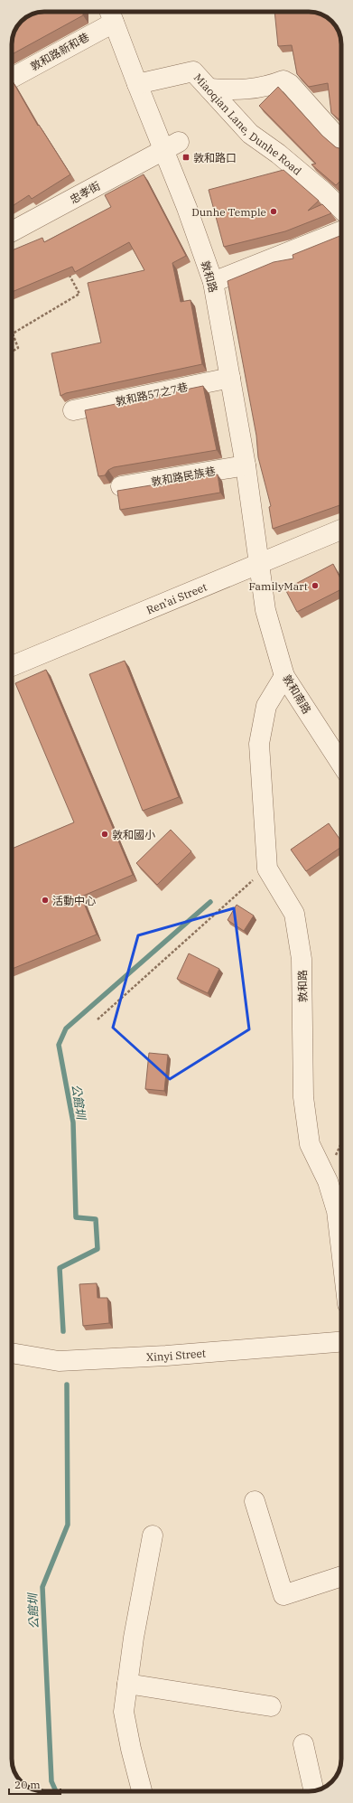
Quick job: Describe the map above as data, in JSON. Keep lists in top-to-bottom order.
{
  "streets": {
    "street": [
      "敦和路新和巷",
      "Miaoqian Lane, Dunhe Road",
      "忠孝街",
      "敦和路",
      "敦和路57之7巷",
      "敦和路民族巷",
      "Ren’ai Street",
      "敦和南路",
      "Xinyi Street"
    ]
  },
  "crossings": [
    ["敦和路新和巷", "敦和路"],
    ["Miaoqian Lane, Dunhe Road", "敦和路"],
    ["忠孝街", "敦和路"],
    ["敦和路", "敦和路57之7巷"],
    ["敦和路", "敦和路民族巷"],
    ["敦和路", "Ren’ai Street"],
    ["敦和路", "敦和南路"],
    ["Ren’ai Street", "敦和南路"]
  ],
  "water": ["公館圳"],
  "places": {
    "transit": ["敦和路口"],
    "other": [
      "Dunhe Temple",
      "FamilyMart",
      "敦和國小",
      "活動中心"
    ]
  },
  "scale_bar": "20 m"
}
